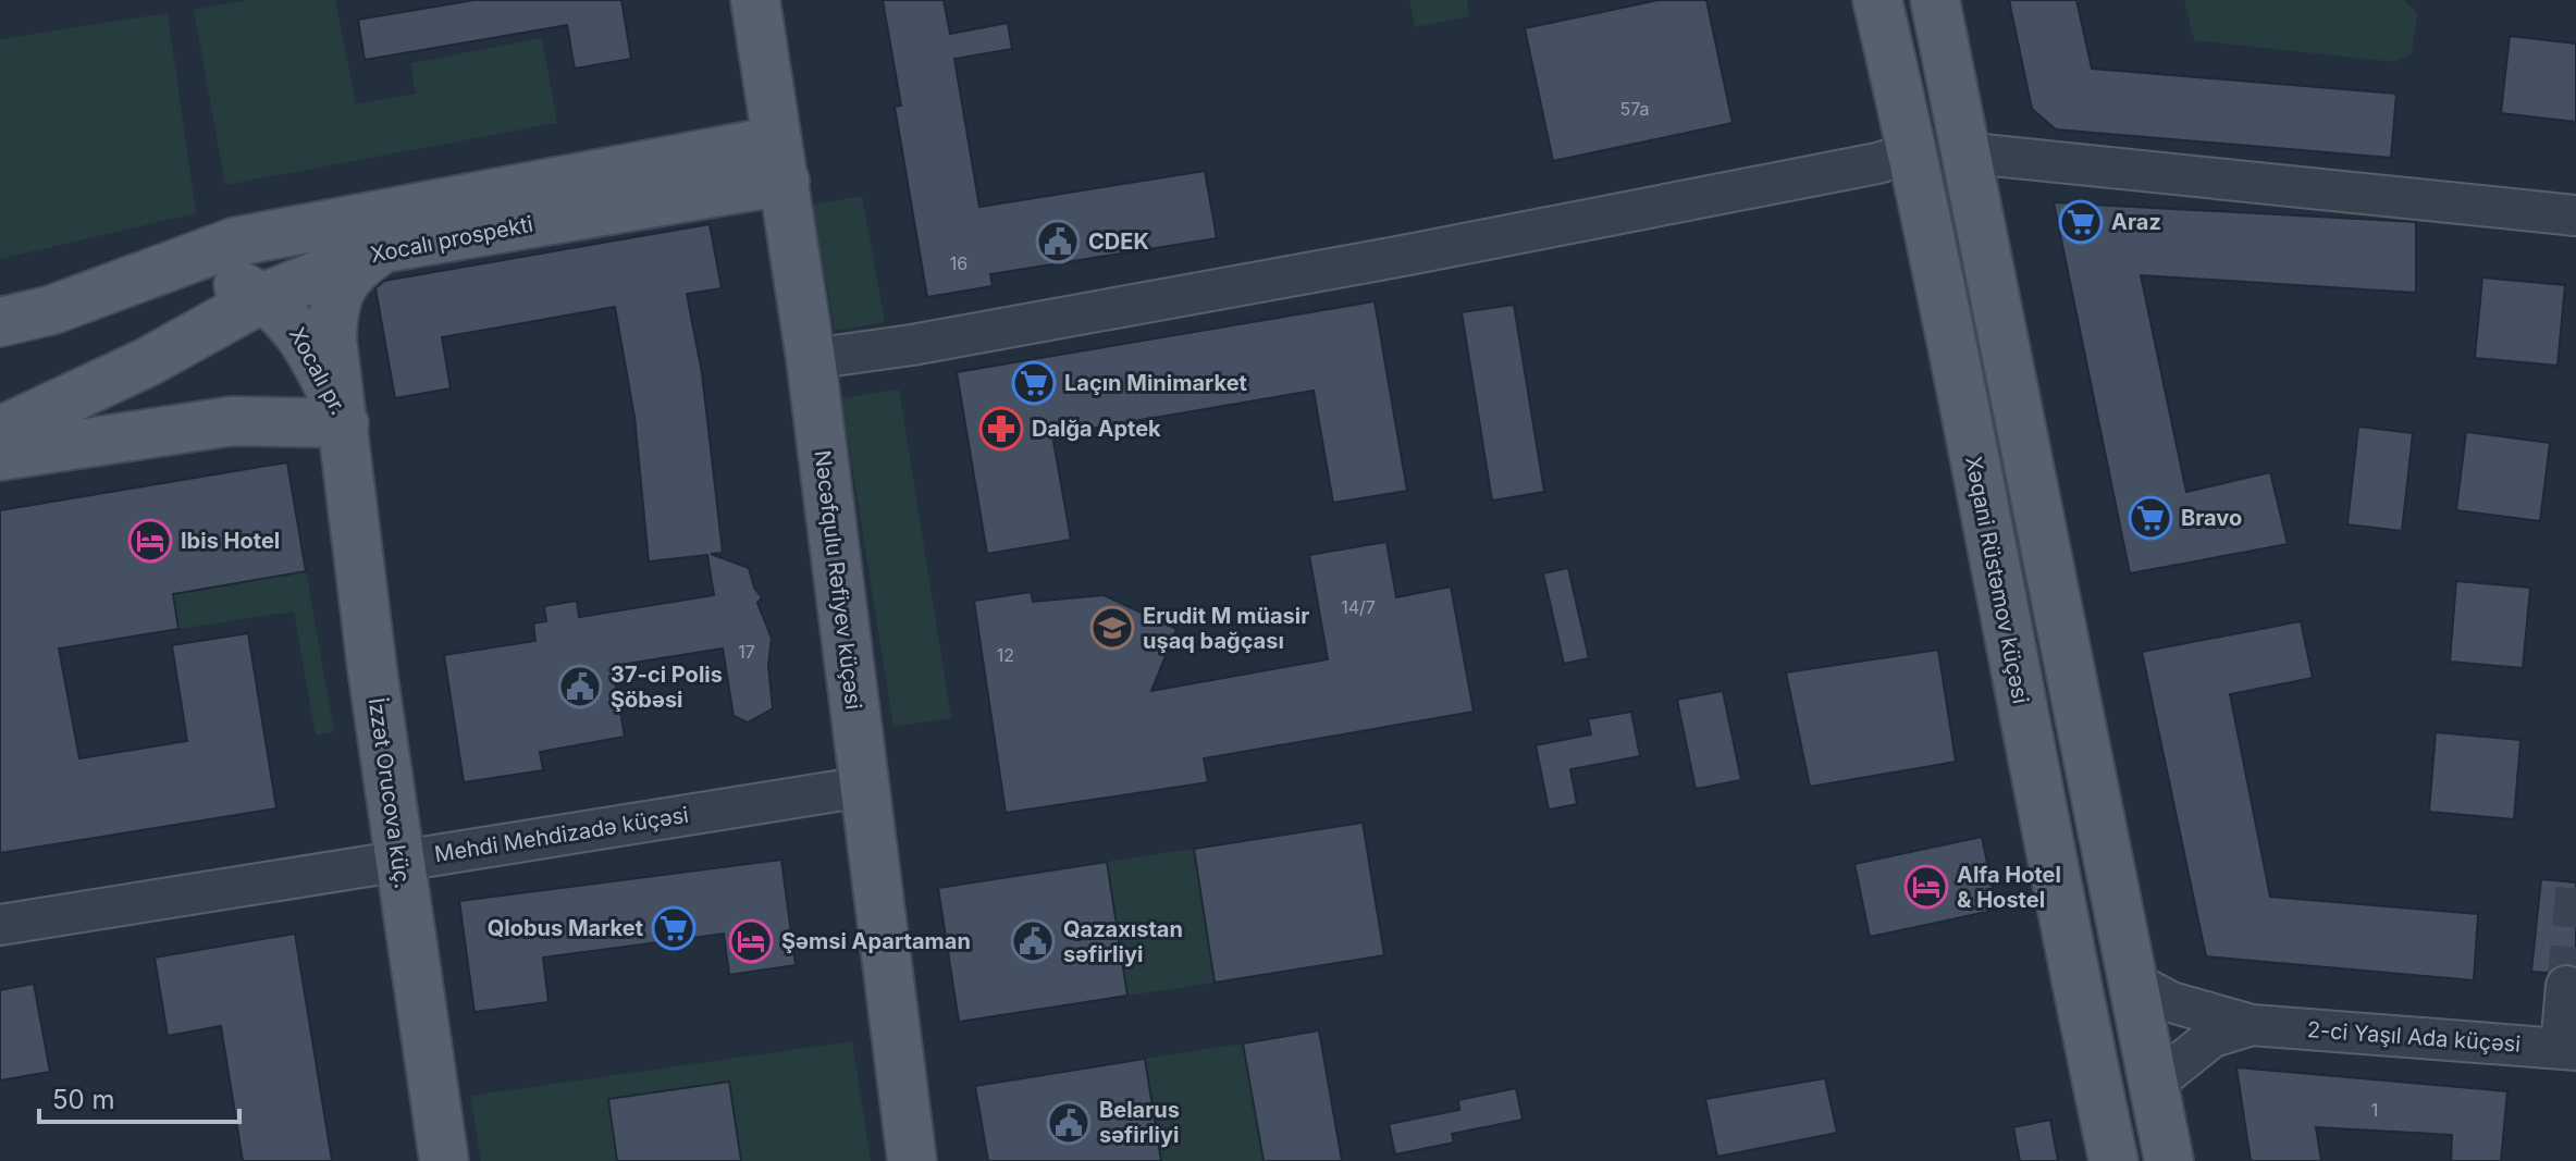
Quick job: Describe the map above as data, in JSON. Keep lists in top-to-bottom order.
{
  "streets": {
    "main road": [
      "Xocalı prospekti",
      "Xocalı pr.",
      "Nəcəfqulu Rəfiyev küçəsi",
      "Xəqani Rüstəmov küçəsi",
      "İzzət Orucova küç."
    ],
    "street": ["Mehdi Mehdizadə küçəsi", "2-ci Yaşıl Ada küçəsi"]
  },
  "crossings": [
    ["Xocalı prospekti", "Xocalı pr."],
    ["Xocalı prospekti", "Nəcəfqulu Rəfiyev küçəsi"],
    ["Xocalı pr.", "İzzət Orucova küç."],
    ["Nəcəfqulu Rəfiyev küçəsi", "Mehdi Mehdizadə küçəsi"],
    ["İzzət Orucova küç.", "Mehdi Mehdizadə küçəsi"]
  ],
  "places": {
    "supermarket": [
      "Araz",
      "Laçın Minimarket",
      "Bravo",
      "Qlobus Market"
    ],
    "public building": [
      "CDEK",
      "37-ci Polis Şöbəsi",
      "Qazaxıstan səfirliyi",
      "Belarus səfirliyi"
    ],
    "pharmacy": ["Dalğa Aptek"],
    "hotel": ["Ibis Hotel", "Alfa Hotel & Hostel", "Şəmsi Apartaman"],
    "school or university": ["Erudit M müasir uşaq bağçası"]
  },
  "house_numbers": [
    "57a",
    "16",
    "14/7",
    "17",
    "12",
    "1"
  ],
  "scale_bar": "50 m"
}
